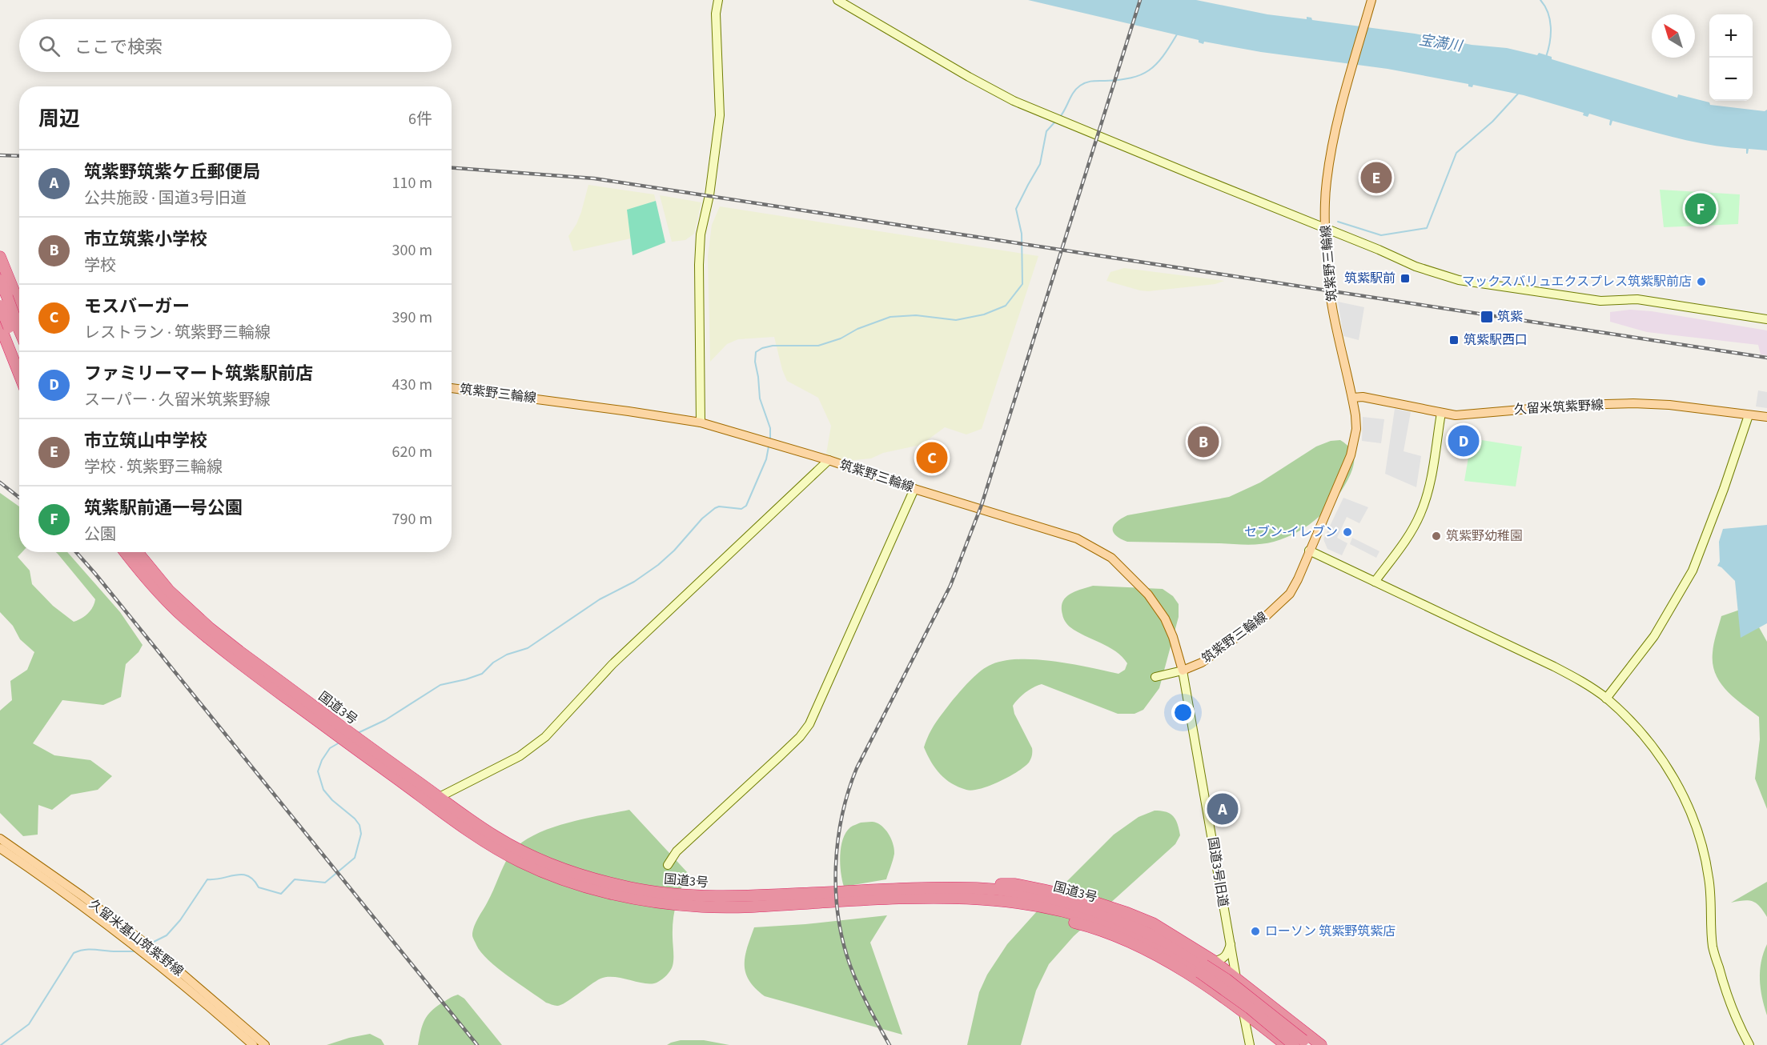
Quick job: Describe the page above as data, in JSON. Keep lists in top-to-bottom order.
{
  "streets": {
    "highway": ["国道3号"],
    "main road": ["筑紫野三輪線", "久留米筑紫野線", "久留米基山筑紫野線"],
    "street": ["国道3号旧道"]
  },
  "crossings": [
    ["筑紫野三輪線", "久留米筑紫野線"],
    ["筑紫野三輪線", "国道3号旧道"]
  ],
  "water": ["宝満川"],
  "places": {
    "transit": ["筑紫駅前", "筑紫", "筑紫駅西口"],
    "other": [
      "マックスバリュエクスプレス筑紫駅前店",
      "セブン-イレブン",
      "筑紫野幼稚園",
      "ローソン 筑紫野筑紫店"
    ]
  },
  "north": "top left",
  "page": {
    "map_buttons": ["+", "−"],
    "search": "ここで検索",
    "heading": ["周辺", "6件"],
    "list": [
      {
        "mark": "A",
        "name": "筑紫野筑紫ケ丘郵便局",
        "note": "公共施設 · 国道3号旧道",
        "value": "110 m"
      },
      {
        "mark": "B",
        "name": "市立筑紫小学校",
        "note": "学校",
        "value": "300 m"
      },
      {
        "mark": "C",
        "name": "モスバーガー",
        "note": "レストラン · 筑紫野三輪線",
        "value": "390 m"
      },
      {
        "mark": "D",
        "name": "ファミリーマート筑紫駅前店",
        "note": "スーパー · 久留米筑紫野線",
        "value": "430 m"
      },
      {
        "mark": "E",
        "name": "市立筑山中学校",
        "note": "学校 · 筑紫野三輪線",
        "value": "620 m"
      },
      {
        "mark": "F",
        "name": "筑紫駅前通一号公園",
        "note": "公園",
        "value": "790 m"
      }
    ],
    "pins": [
      "E",
      "F",
      "D",
      "B",
      "C",
      "A"
    ]
  }
}
